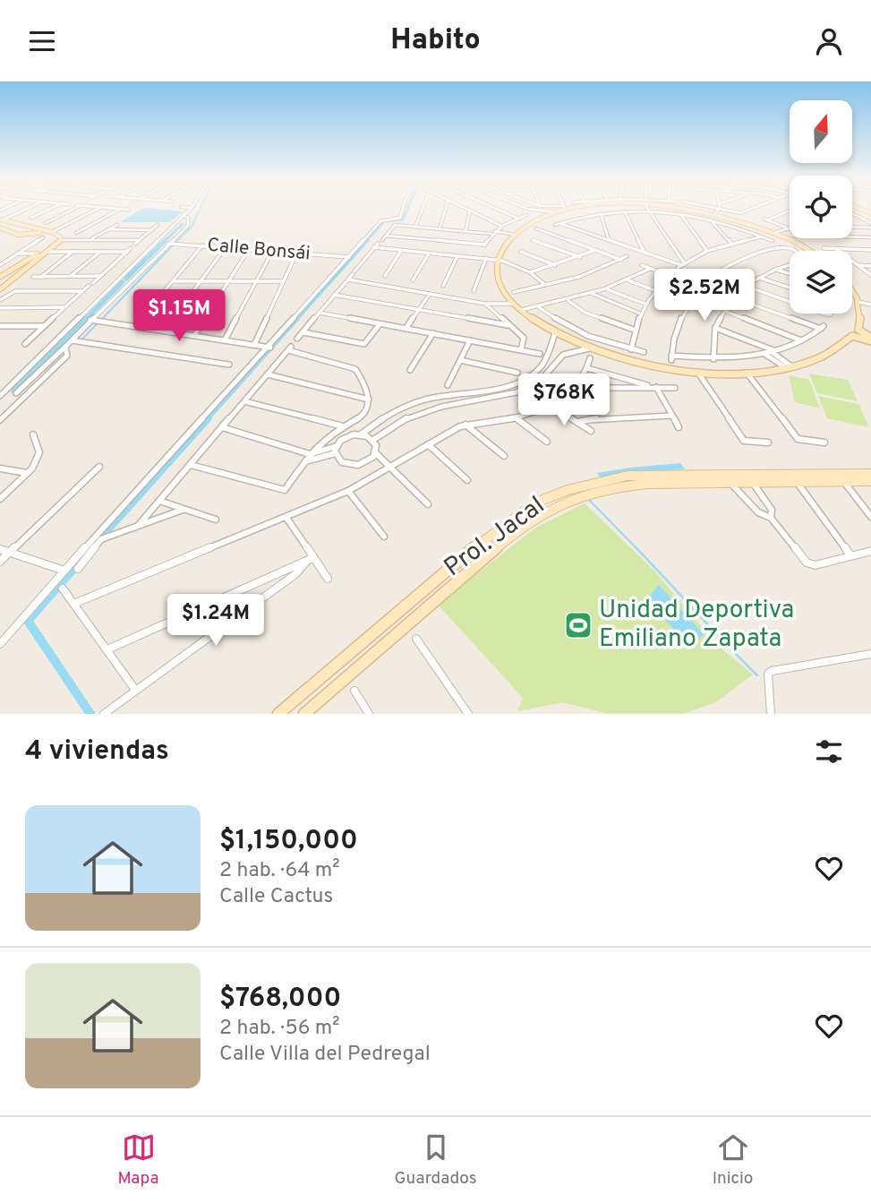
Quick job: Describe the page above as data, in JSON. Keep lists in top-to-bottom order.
{
  "streets": {
    "street": ["Calle Bonsái", "Prol. Jacal"]
  },
  "places": {
    "sports": ["Unidad Deportiva Emiliano Zapata"]
  },
  "north": "top",
  "page": {
    "header": "Habito",
    "price": [
      "$2.52M",
      "$1.15M",
      "$768K",
      "$1.24M"
    ],
    "heading": "4 viviendas",
    "list": [
      {
        "name": "$1,150,000",
        "note": "2 hab. · 64 m² · Calle Cactus"
      },
      {
        "name": "$768,000",
        "note": "2 hab. · 56 m² · Calle Villa del Pedregal"
      }
    ],
    "tabs": ["Mapa", "Guardados", "Inicio"]
  }
}
